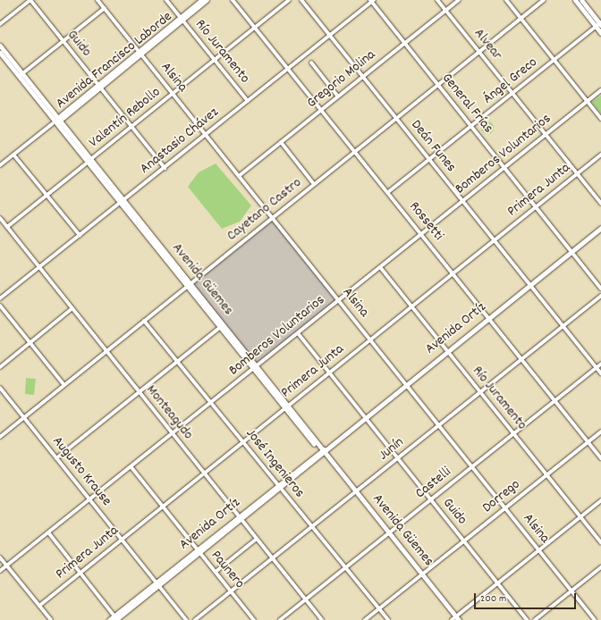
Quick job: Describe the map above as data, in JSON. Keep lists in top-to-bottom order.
{
  "streets": {
    "main road": ["Avenida Francisco Laborde", "Avenida Güemes", "Avenida Ortíz"],
    "street": [
      "Guido",
      "Alvear",
      "Río Juramento",
      "Alsina",
      "Gregorio Molina",
      "Ángel Greco",
      "General Frías",
      "Valentín Rebollo",
      "Anastasio Chávez",
      "Deán Funes",
      "Bomberos Voluntarios",
      "Primera Junta",
      "Cayetano Castro",
      "Rossetti",
      "Monteagudo",
      "Junín",
      "José Ingenieros",
      "Augusto Krause",
      "Castelli",
      "Dorrego",
      "Paunero"
    ]
  },
  "crossings": [
    ["Guido", "Avenida Francisco Laborde"],
    ["Guido", "Valentín Rebollo"],
    ["Guido", "Anastasio Chávez"],
    ["Guido", "Bomberos Voluntarios"],
    ["Guido", "Primera Junta"],
    ["Guido", "Avenida Ortíz"],
    ["Guido", "Junín"],
    ["Guido", "Castelli"],
    ["Guido", "Dorrego"],
    ["Alvear", "Gregorio Molina"],
    ["Alvear", "Ángel Greco"],
    ["Alvear", "Bomberos Voluntarios"],
    ["Alvear", "Primera Junta"],
    ["Alvear", "Cayetano Castro"],
    ["Río Juramento", "Avenida Francisco Laborde"],
    ["Río Juramento", "Valentín Rebollo"],
    ["Río Juramento", "Anastasio Chávez"],
    ["Río Juramento", "Bomberos Voluntarios"],
    ["Río Juramento", "Primera Junta"],
    ["Río Juramento", "Avenida Ortíz"],
    ["Río Juramento", "Junín"],
    ["Río Juramento", "Castelli"],
    ["Río Juramento", "Dorrego"],
    ["Avenida Francisco Laborde", "Alsina"],
    ["Avenida Francisco Laborde", "Avenida Güemes"],
    ["Alsina", "Gregorio Molina"],
    ["Alsina", "Valentín Rebollo"],
    ["Alsina", "Anastasio Chávez"],
    ["Alsina", "Bomberos Voluntarios"],
    ["Alsina", "Primera Junta"],
    ["Alsina", "Cayetano Castro"],
    ["Alsina", "Avenida Ortíz"],
    ["Alsina", "Junín"],
    ["Alsina", "Castelli"],
    ["Alsina", "Dorrego"],
    ["Gregorio Molina", "General Frías"],
    ["Gregorio Molina", "Deán Funes"],
    ["Gregorio Molina", "Rossetti"],
    ["Ángel Greco", "General Frías"],
    ["Ángel Greco", "Deán Funes"],
    ["Ángel Greco", "Rossetti"],
    ["General Frías", "Anastasio Chávez"],
    ["General Frías", "Bomberos Voluntarios"],
    ["General Frías", "Primera Junta"],
    ["General Frías", "Cayetano Castro"],
    ["General Frías", "Avenida Ortíz"],
    ["Valentín Rebollo", "Rossetti"],
    ["Valentín Rebollo", "Monteagudo"],
    ["Anastasio Chávez", "Deán Funes"],
    ["Anastasio Chávez", "Rossetti"],
    ["Anastasio Chávez", "Avenida Güemes"],
    ["Anastasio Chávez", "Monteagudo"],
    ["Deán Funes", "Bomberos Voluntarios"],
    ["Deán Funes", "Primera Junta"],
    ["Deán Funes", "Cayetano Castro"],
    ["Deán Funes", "Avenida Ortíz"],
    ["Deán Funes", "Junín"],
    ["Deán Funes", "Castelli"],
    ["Bomberos Voluntarios", "Rossetti"],
    ["Bomberos Voluntarios", "Avenida Güemes"],
    ["Bomberos Voluntarios", "Monteagudo"],
    ["Bomberos Voluntarios", "José Ingenieros"],
    ["Bomberos Voluntarios", "Augusto Krause"],
    ["Bomberos Voluntarios", "Paunero"],
    ["Primera Junta", "Rossetti"],
    ["Primera Junta", "Avenida Güemes"],
    ["Primera Junta", "Monteagudo"],
    ["Primera Junta", "José Ingenieros"],
    ["Primera Junta", "Augusto Krause"],
    ["Primera Junta", "Paunero"],
    ["Cayetano Castro", "Rossetti"],
    ["Cayetano Castro", "Avenida Güemes"],
    ["Cayetano Castro", "Monteagudo"],
    ["Cayetano Castro", "José Ingenieros"],
    ["Cayetano Castro", "Augusto Krause"],
    ["Rossetti", "Avenida Ortíz"],
    ["Rossetti", "Junín"],
    ["Rossetti", "Castelli"],
    ["Rossetti", "Dorrego"],
    ["Avenida Güemes", "Avenida Ortíz"],
    ["Avenida Güemes", "Junín"],
    ["Avenida Güemes", "Castelli"],
    ["Avenida Güemes", "Dorrego"],
    ["Avenida Ortíz", "Monteagudo"],
    ["Avenida Ortíz", "José Ingenieros"],
    ["Avenida Ortíz", "Augusto Krause"],
    ["Avenida Ortíz", "Paunero"],
    ["Monteagudo", "Junín"],
    ["Monteagudo", "Castelli"],
    ["Junín", "José Ingenieros"],
    ["Junín", "Paunero"],
    ["José Ingenieros", "Castelli"],
    ["José Ingenieros", "Dorrego"]
  ],
  "scale_bar": "200 m"
}
